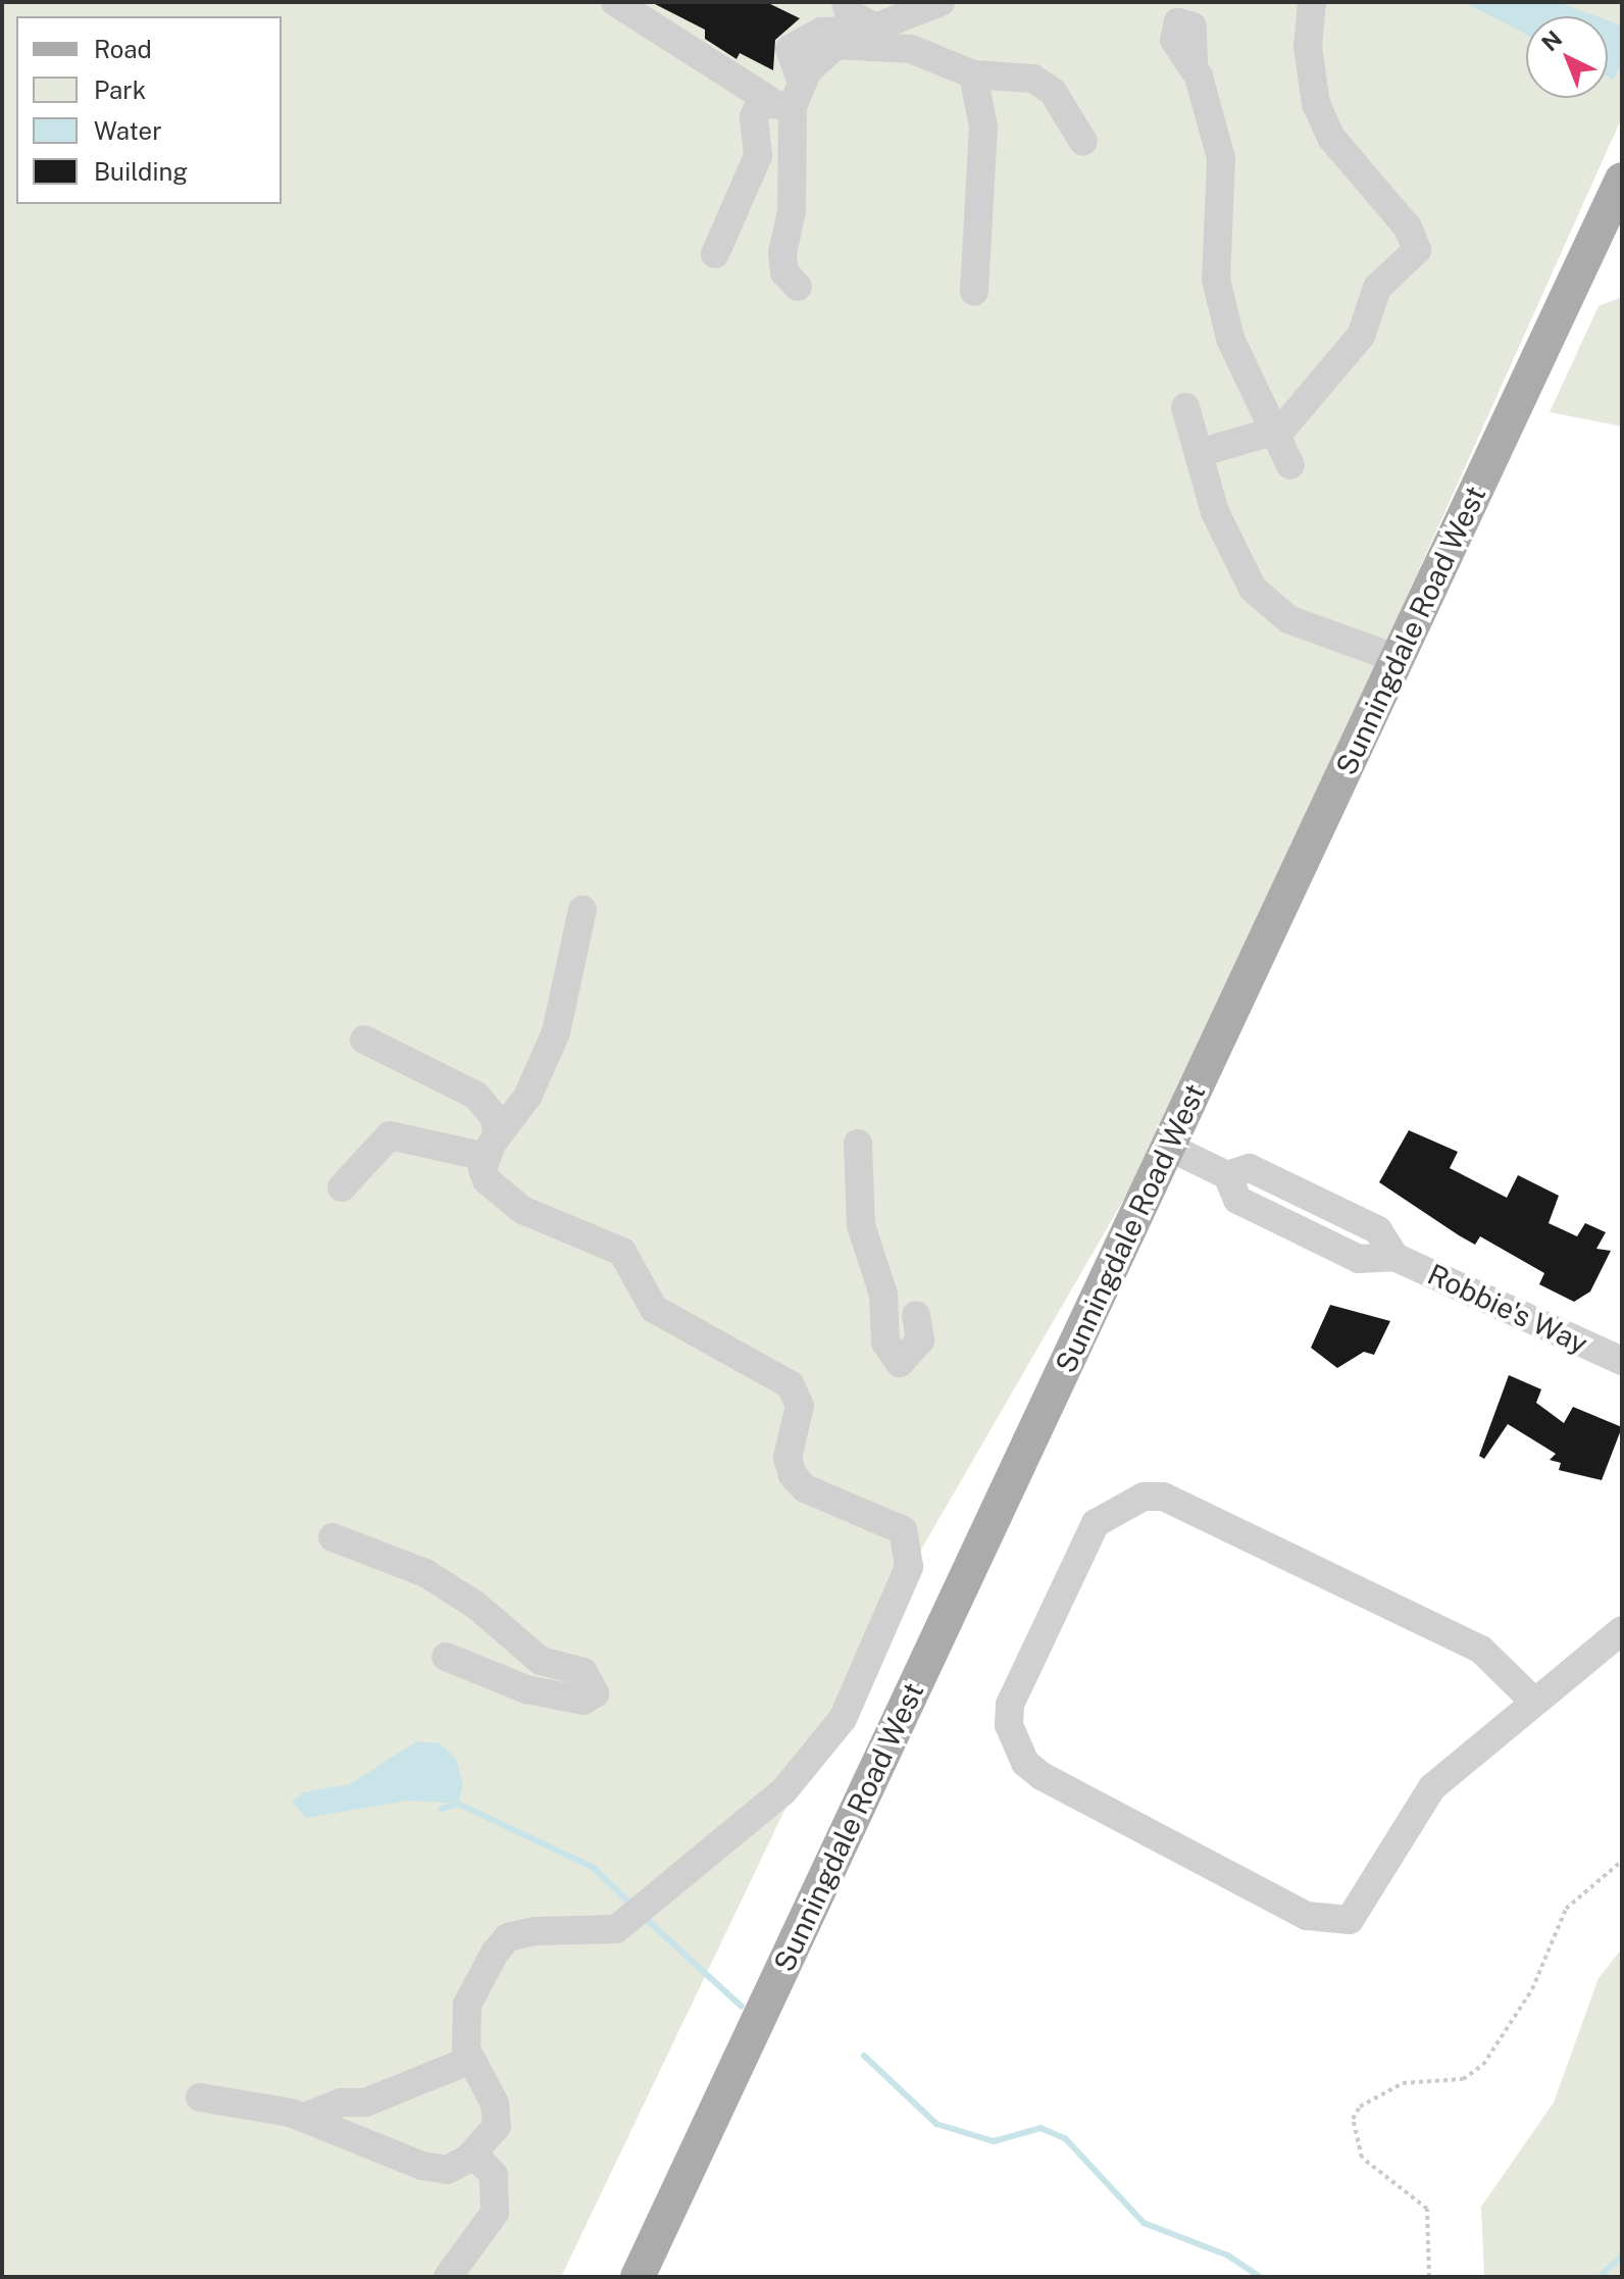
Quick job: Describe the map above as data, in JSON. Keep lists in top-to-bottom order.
{
  "streets": {
    "main road": ["Sunningdale Road West"],
    "street": ["Robbie's Way"]
  },
  "crossings": [
    ["Sunningdale Road West", "Robbie's Way"]
  ],
  "legend": [
    "Road",
    "Park",
    "Water",
    "Building"
  ],
  "north": "top left"
}
